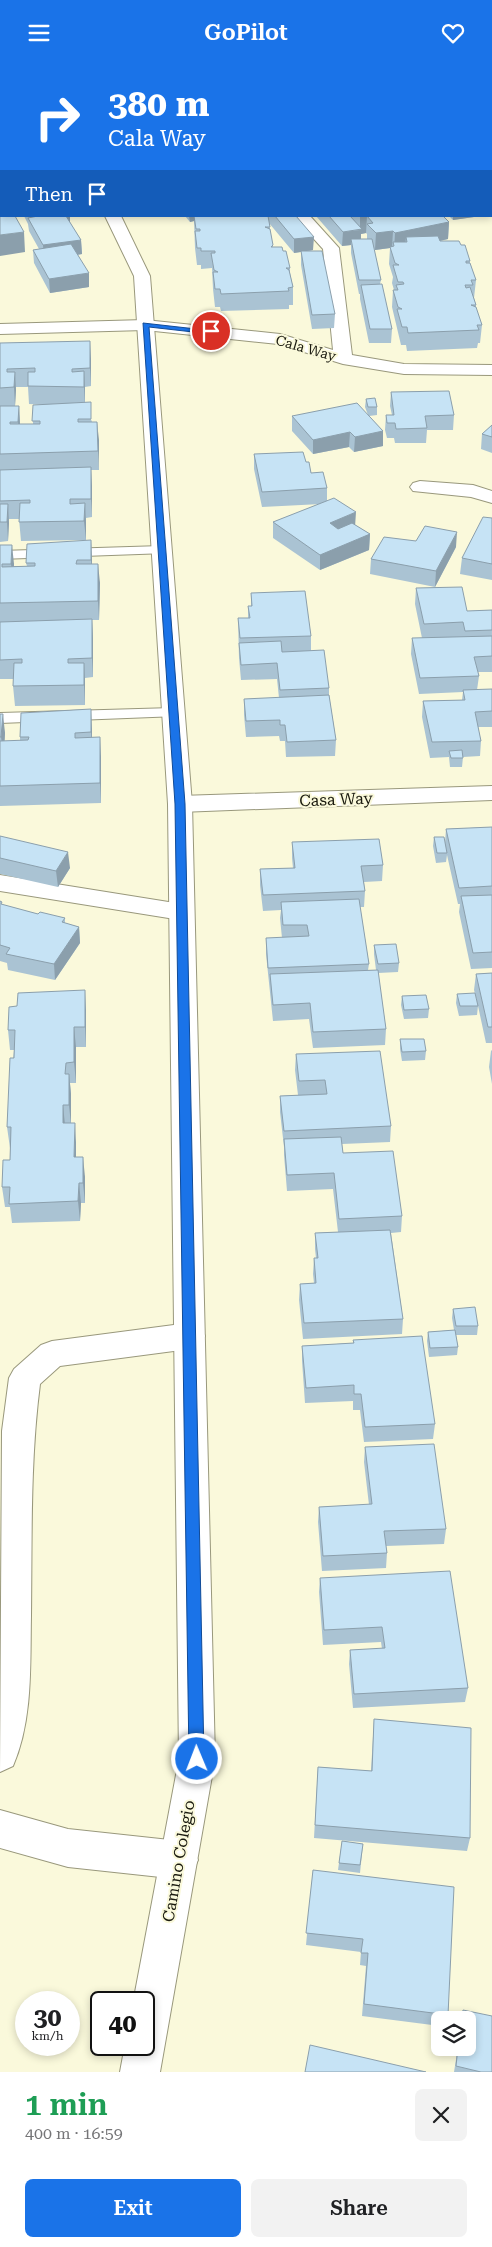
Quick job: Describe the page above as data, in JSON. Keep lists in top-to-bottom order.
{
  "streets": {
    "street": ["Cala Way", "Casa Way", "Camino Colegio"]
  },
  "crossings": [
    ["Cala Way", "Camino Colegio"],
    ["Casa Way", "Camino Colegio"]
  ],
  "page": {
    "header": "GoPilot",
    "turn": ["380 m", "Cala Way"],
    "then": "Then",
    "speed": "30 km/h",
    "limit": "40",
    "heading": ["1 min", "400 m · 16:59"],
    "buttons": ["Exit", "Share"]
  }
}
